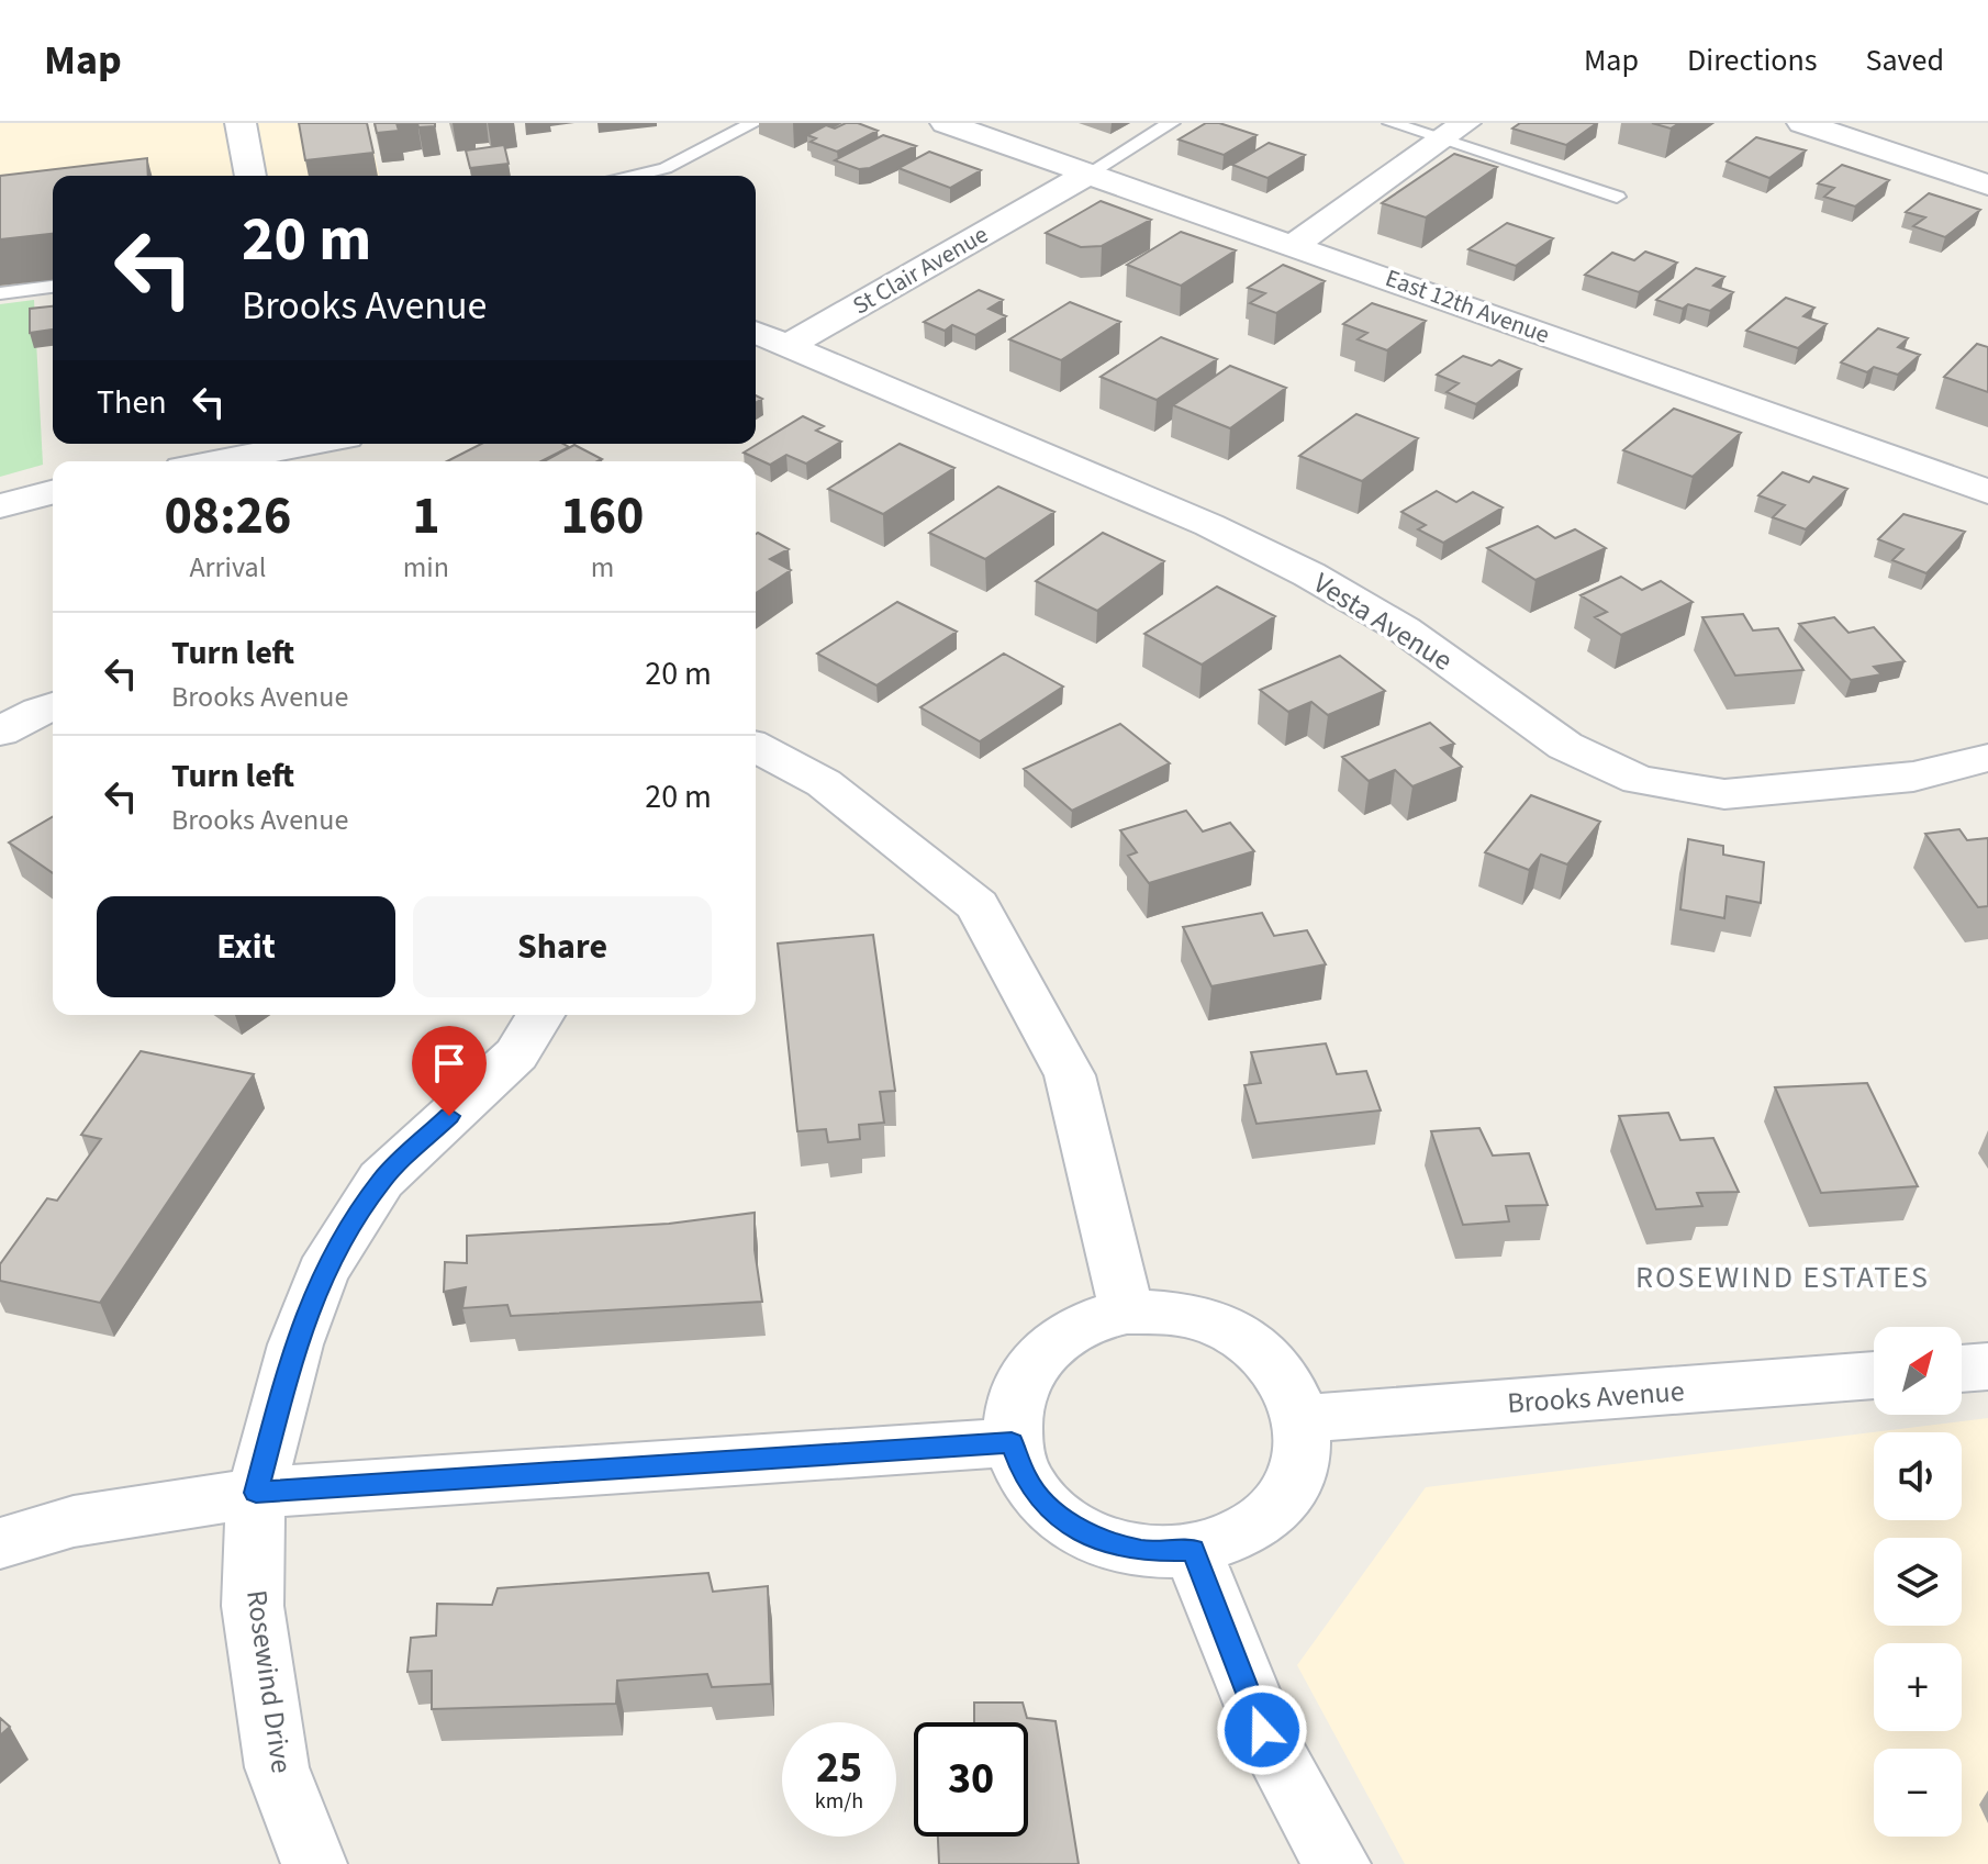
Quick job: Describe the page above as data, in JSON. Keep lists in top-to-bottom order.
{
  "streets": {
    "street": [
      "St Clair Avenue",
      "East 12th Avenue",
      "Vesta Avenue",
      "Brooks Avenue",
      "Rosewind Drive"
    ]
  },
  "crossings": [
    ["St Clair Avenue", "East 12th Avenue"],
    ["St Clair Avenue", "Vesta Avenue"]
  ],
  "districts": ["ROSEWIND ESTATES"],
  "north": "top right",
  "page": {
    "header": "Map",
    "nav": ["Map", "Directions", "Saved"],
    "turn": ["20 m", "Brooks Avenue"],
    "then": "Then",
    "eta": [
      "08:26",
      "Arrival",
      "1",
      "min",
      "160",
      "m"
    ],
    "list": [
      {
        "name": "Turn left",
        "note": "Brooks Avenue",
        "value": "20 m"
      },
      {
        "name": "Turn left",
        "note": "Brooks Avenue",
        "value": "20 m"
      }
    ],
    "buttons": ["Exit", "Share"],
    "map_buttons": ["+", "−"],
    "speed": "25 km/h",
    "limit": "30"
  }
}
